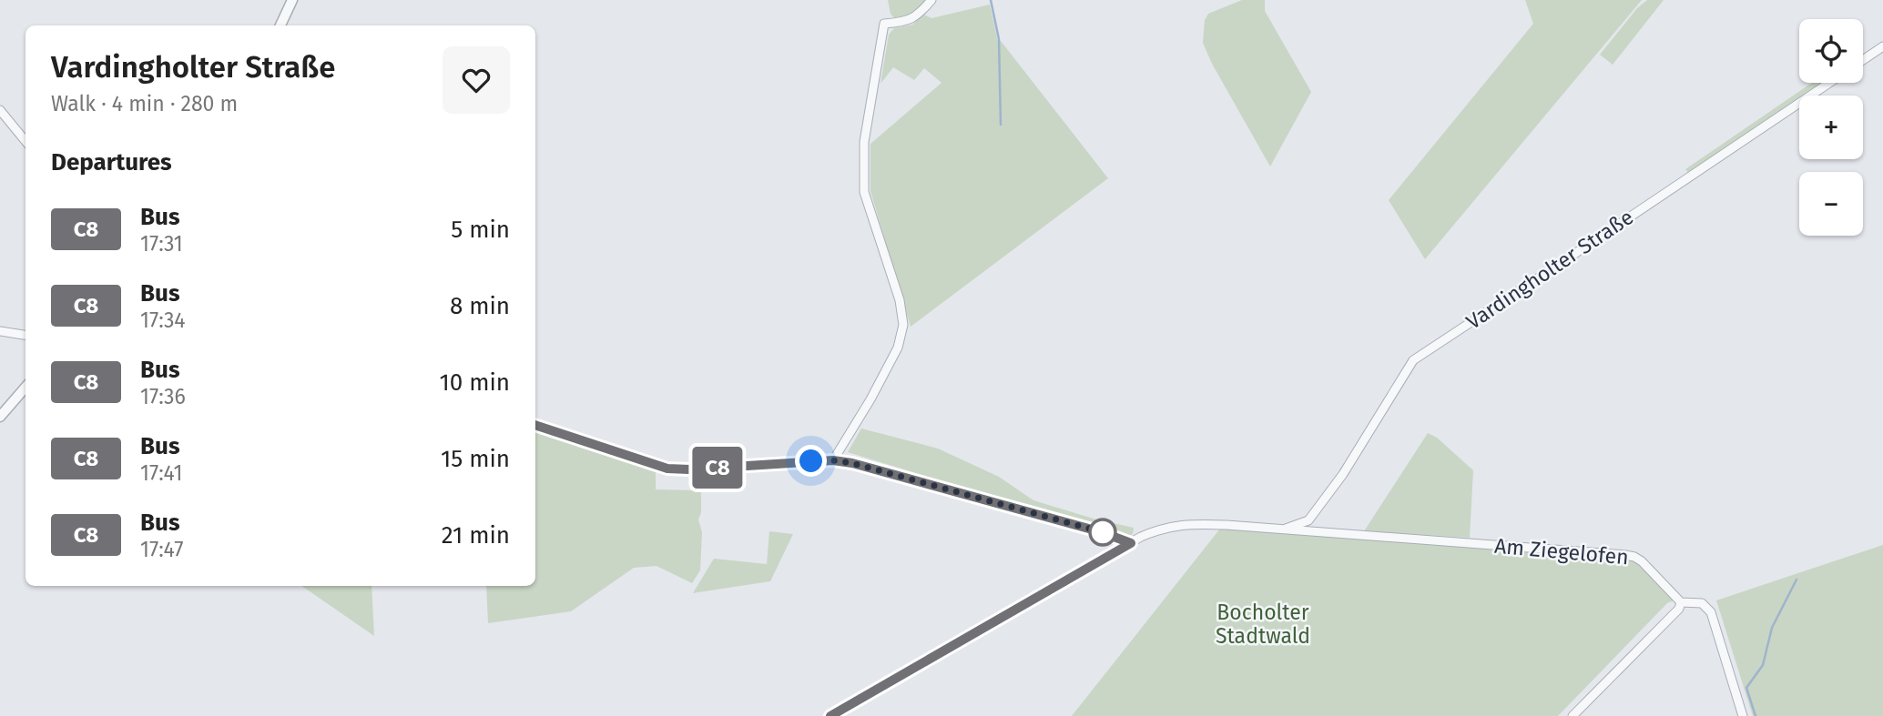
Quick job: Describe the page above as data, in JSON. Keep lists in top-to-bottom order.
{
  "streets": {
    "street": ["Vardingholter Straße", "Am Ziegelofen"]
  },
  "parks": ["Bocholter Stadtwald"],
  "lines": ["bus line C8"],
  "page": {
    "on_map": "C8",
    "map_buttons": ["+", "−"],
    "heading": [
      ["Vardingholter Straße", "Walk · 4 min · 280 m"],
      "Departures"
    ],
    "list": [
      {
        "mark": "C8",
        "name": "Bus",
        "note": "17:31",
        "value": "5 min"
      },
      {
        "mark": "C8",
        "name": "Bus",
        "note": "17:34",
        "value": "8 min"
      },
      {
        "mark": "C8",
        "name": "Bus",
        "note": "17:36",
        "value": "10 min"
      },
      {
        "mark": "C8",
        "name": "Bus",
        "note": "17:41",
        "value": "15 min"
      },
      {
        "mark": "C8",
        "name": "Bus",
        "note": "17:47",
        "value": "21 min"
      }
    ]
  }
}
